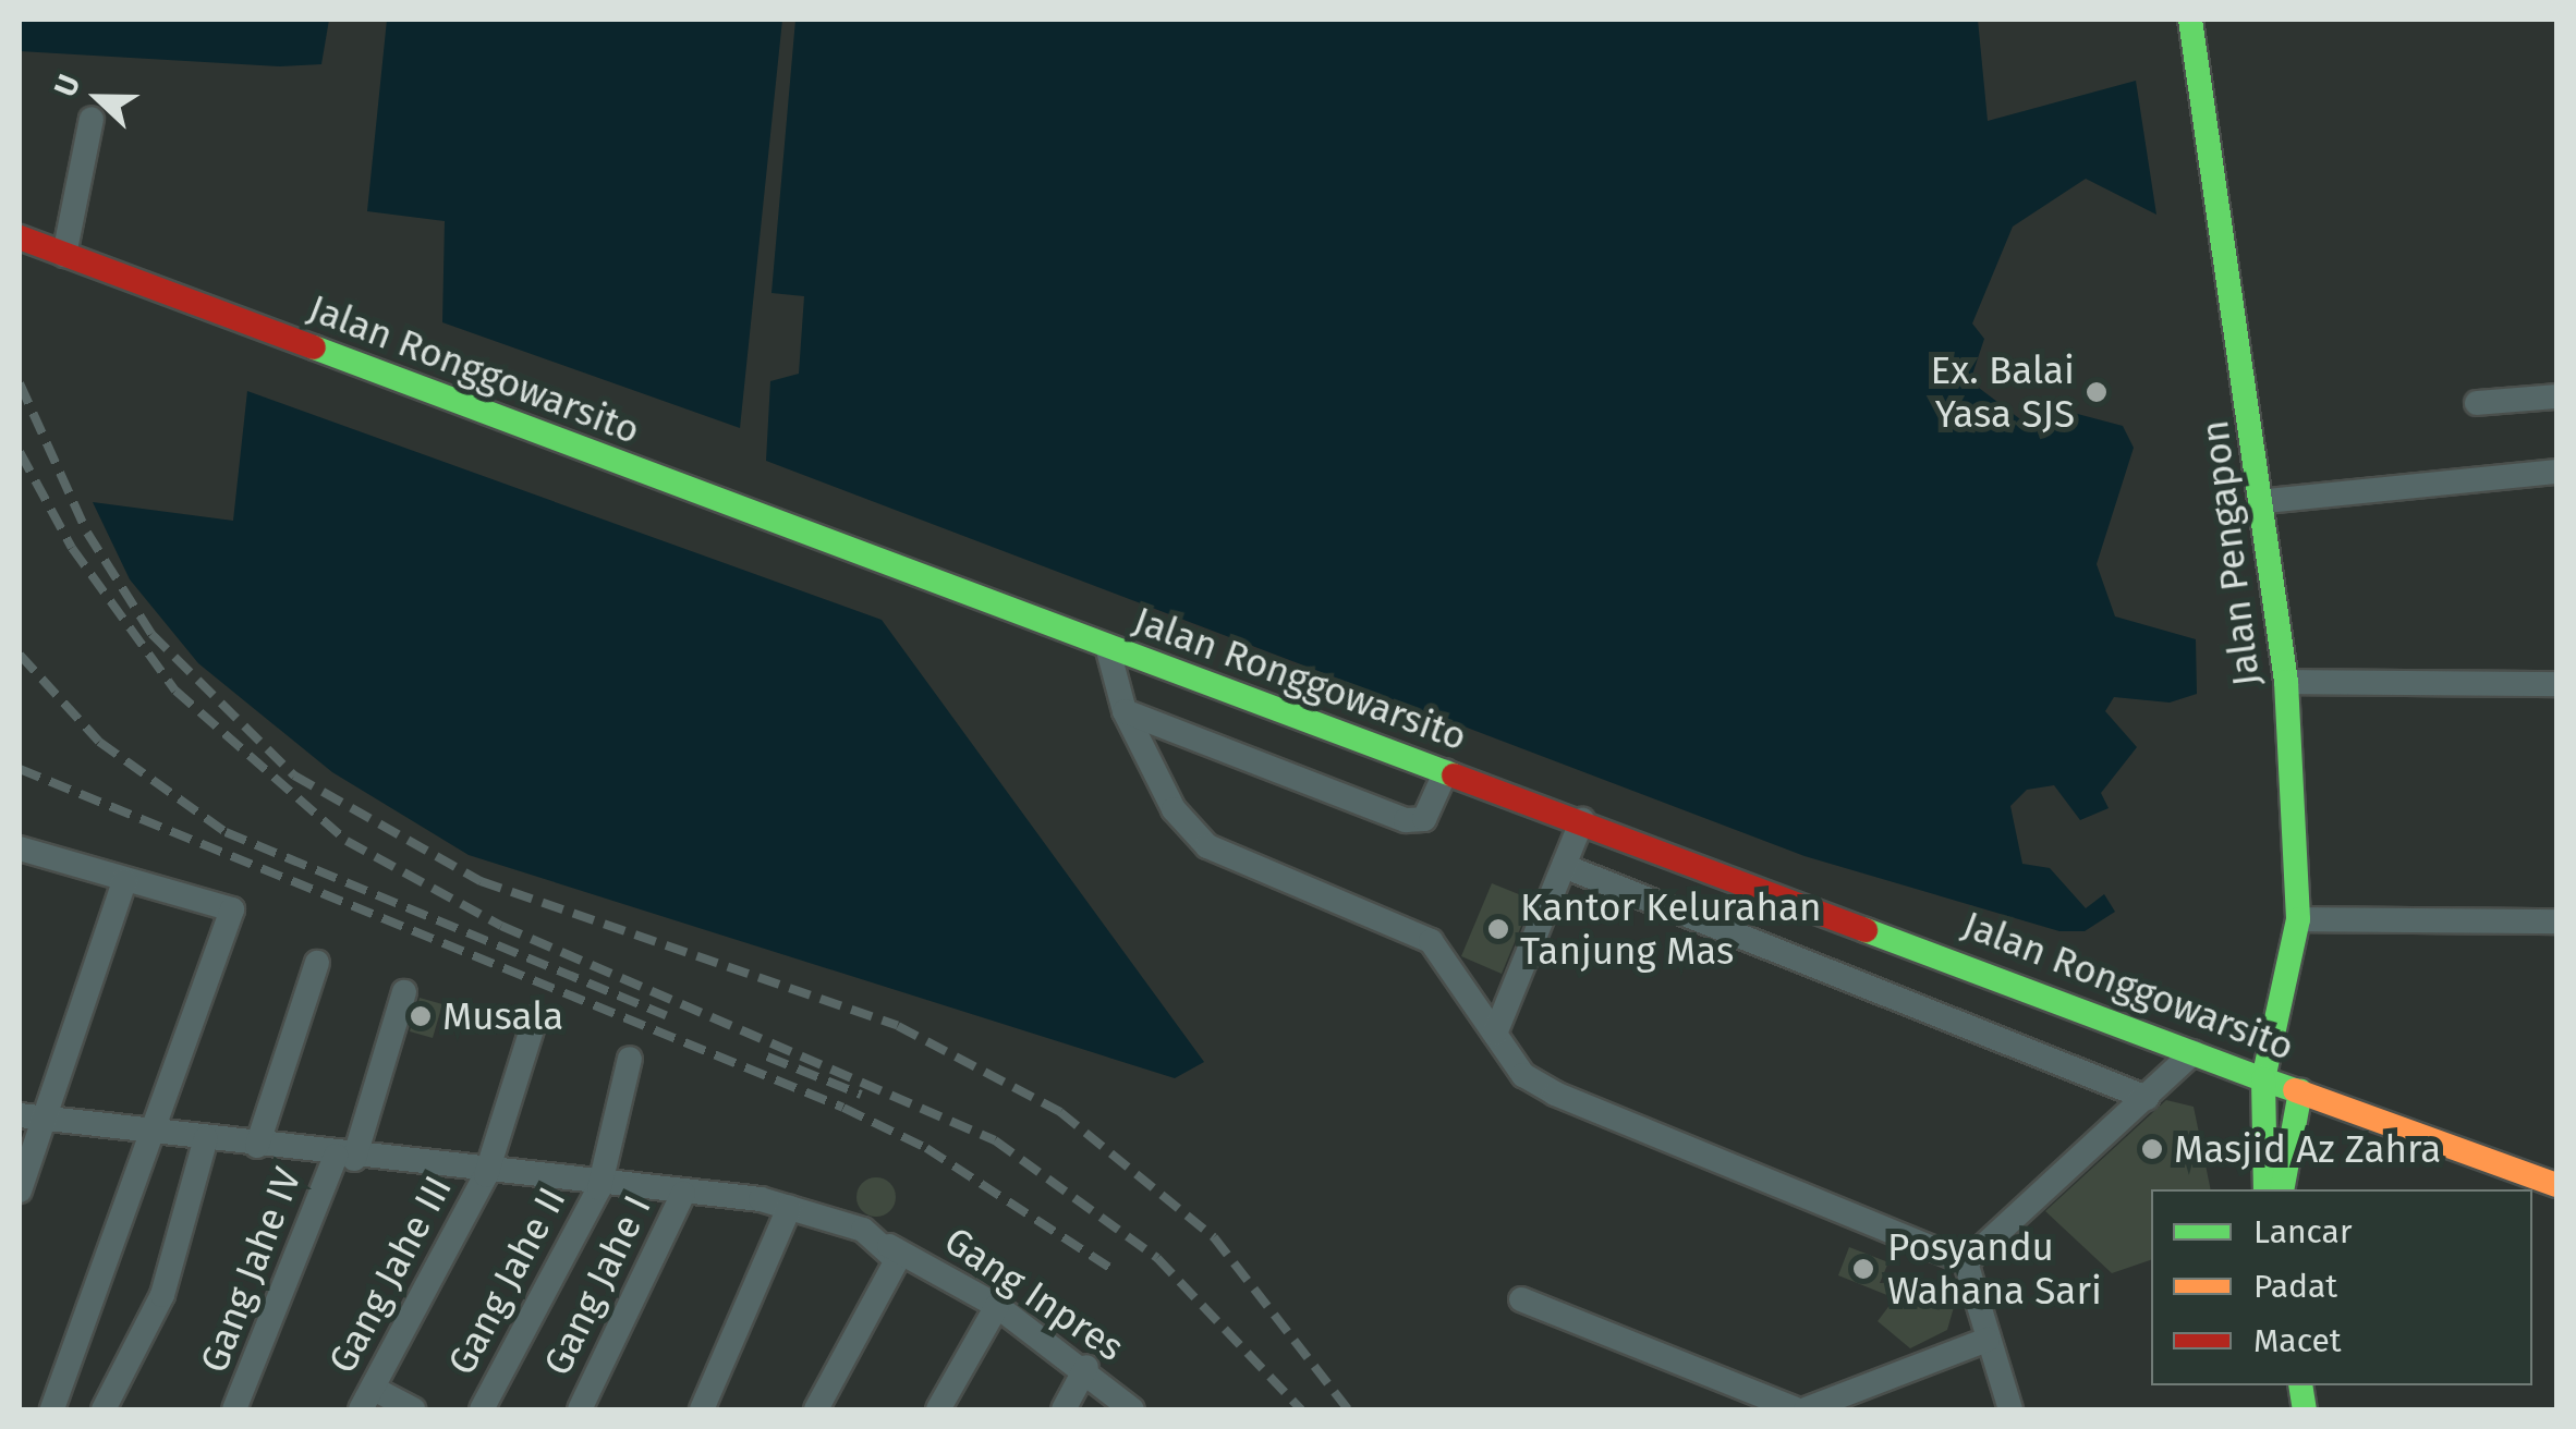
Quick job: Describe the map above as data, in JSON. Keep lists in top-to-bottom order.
{
  "streets": {
    "main road": ["Jalan Ronggowarsito", "Jalan Pengapon"],
    "street": [
      "Gang Jahe IV",
      "Gang Jahe III",
      "Gang Jahe II",
      "Gang Jahe I",
      "Gang Inpres"
    ]
  },
  "crossings": [
    ["Jalan Ronggowarsito", "Jalan Pengapon"],
    ["Gang Jahe IV", "Gang Inpres"],
    ["Gang Jahe III", "Gang Inpres"],
    ["Gang Jahe II", "Gang Inpres"],
    ["Gang Jahe I", "Gang Inpres"]
  ],
  "places": [
    "Ex. Balai Yasa SJS",
    "Kantor Kelurahan Tanjung Mas",
    "Musala",
    "Masjid Az Zahra",
    "Posyandu Wahana Sari"
  ],
  "legend": ["Lancar", "Padat", "Macet"],
  "north": "left"
}
